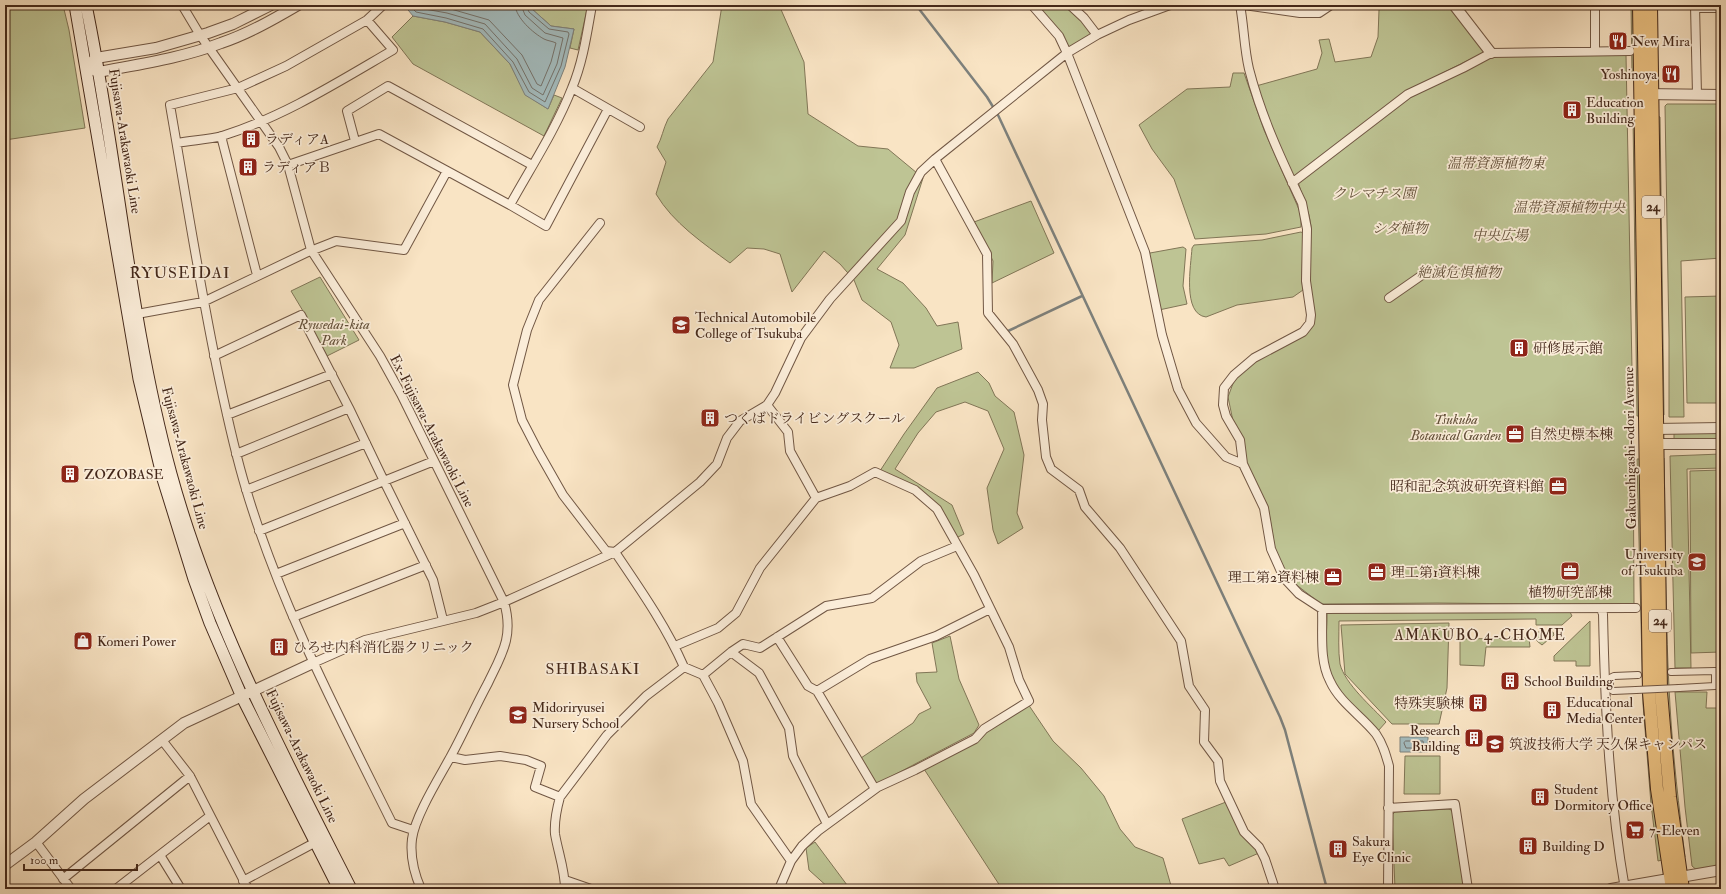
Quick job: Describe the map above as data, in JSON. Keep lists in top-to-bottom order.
{
  "streets": {
    "main road": ["Fujisawa-Arakawaoki Line", "24", "Gakuenhigashi-odori Avenue"],
    "street": ["Ex-Fujisawa-Arakawaoki Line"]
  },
  "districts": ["RYUSEIDAI", "AMAKUBO 4-CHOME", "SHIBASAKI"],
  "parks": [
    "温帯資源植物東",
    "クレマチス園",
    "温帯資源植物中央",
    "シダ植物",
    "中央広場",
    "絶滅危惧植物",
    "Ryusedai-kita Park",
    "Tsukuba Botanical Garden"
  ],
  "places": {
    "restaurant": ["New Mira", "Yoshinoya"],
    "building": [
      "Education Building",
      "ラディアA",
      "ラディアＢ",
      "研修展示館",
      "つくばドライビングスクール",
      "ZOZOBASE",
      "ひろせ内科消化器クリニック",
      "School Building",
      "特殊実験棟",
      "Educational Media Center",
      "Research Building",
      "Student Dormitory Office",
      "Building D",
      "Sakura Eye Clinic"
    ],
    "school or university": [
      "Technical Automobile College of Tsukuba",
      "University of Tsukuba",
      "Midoriryusei Nursery School",
      "筑波技術大学 天久保キャンパス"
    ],
    "office": [
      "自然史標本棟",
      "昭和記念筑波研究資料館",
      "植物研究部棟",
      "理工第1資料棟",
      "理工第2資料棟"
    ],
    "shop": ["Komeri Power"],
    "supermarket": ["7-Eleven"]
  },
  "scale_bar": "100 m"
}
